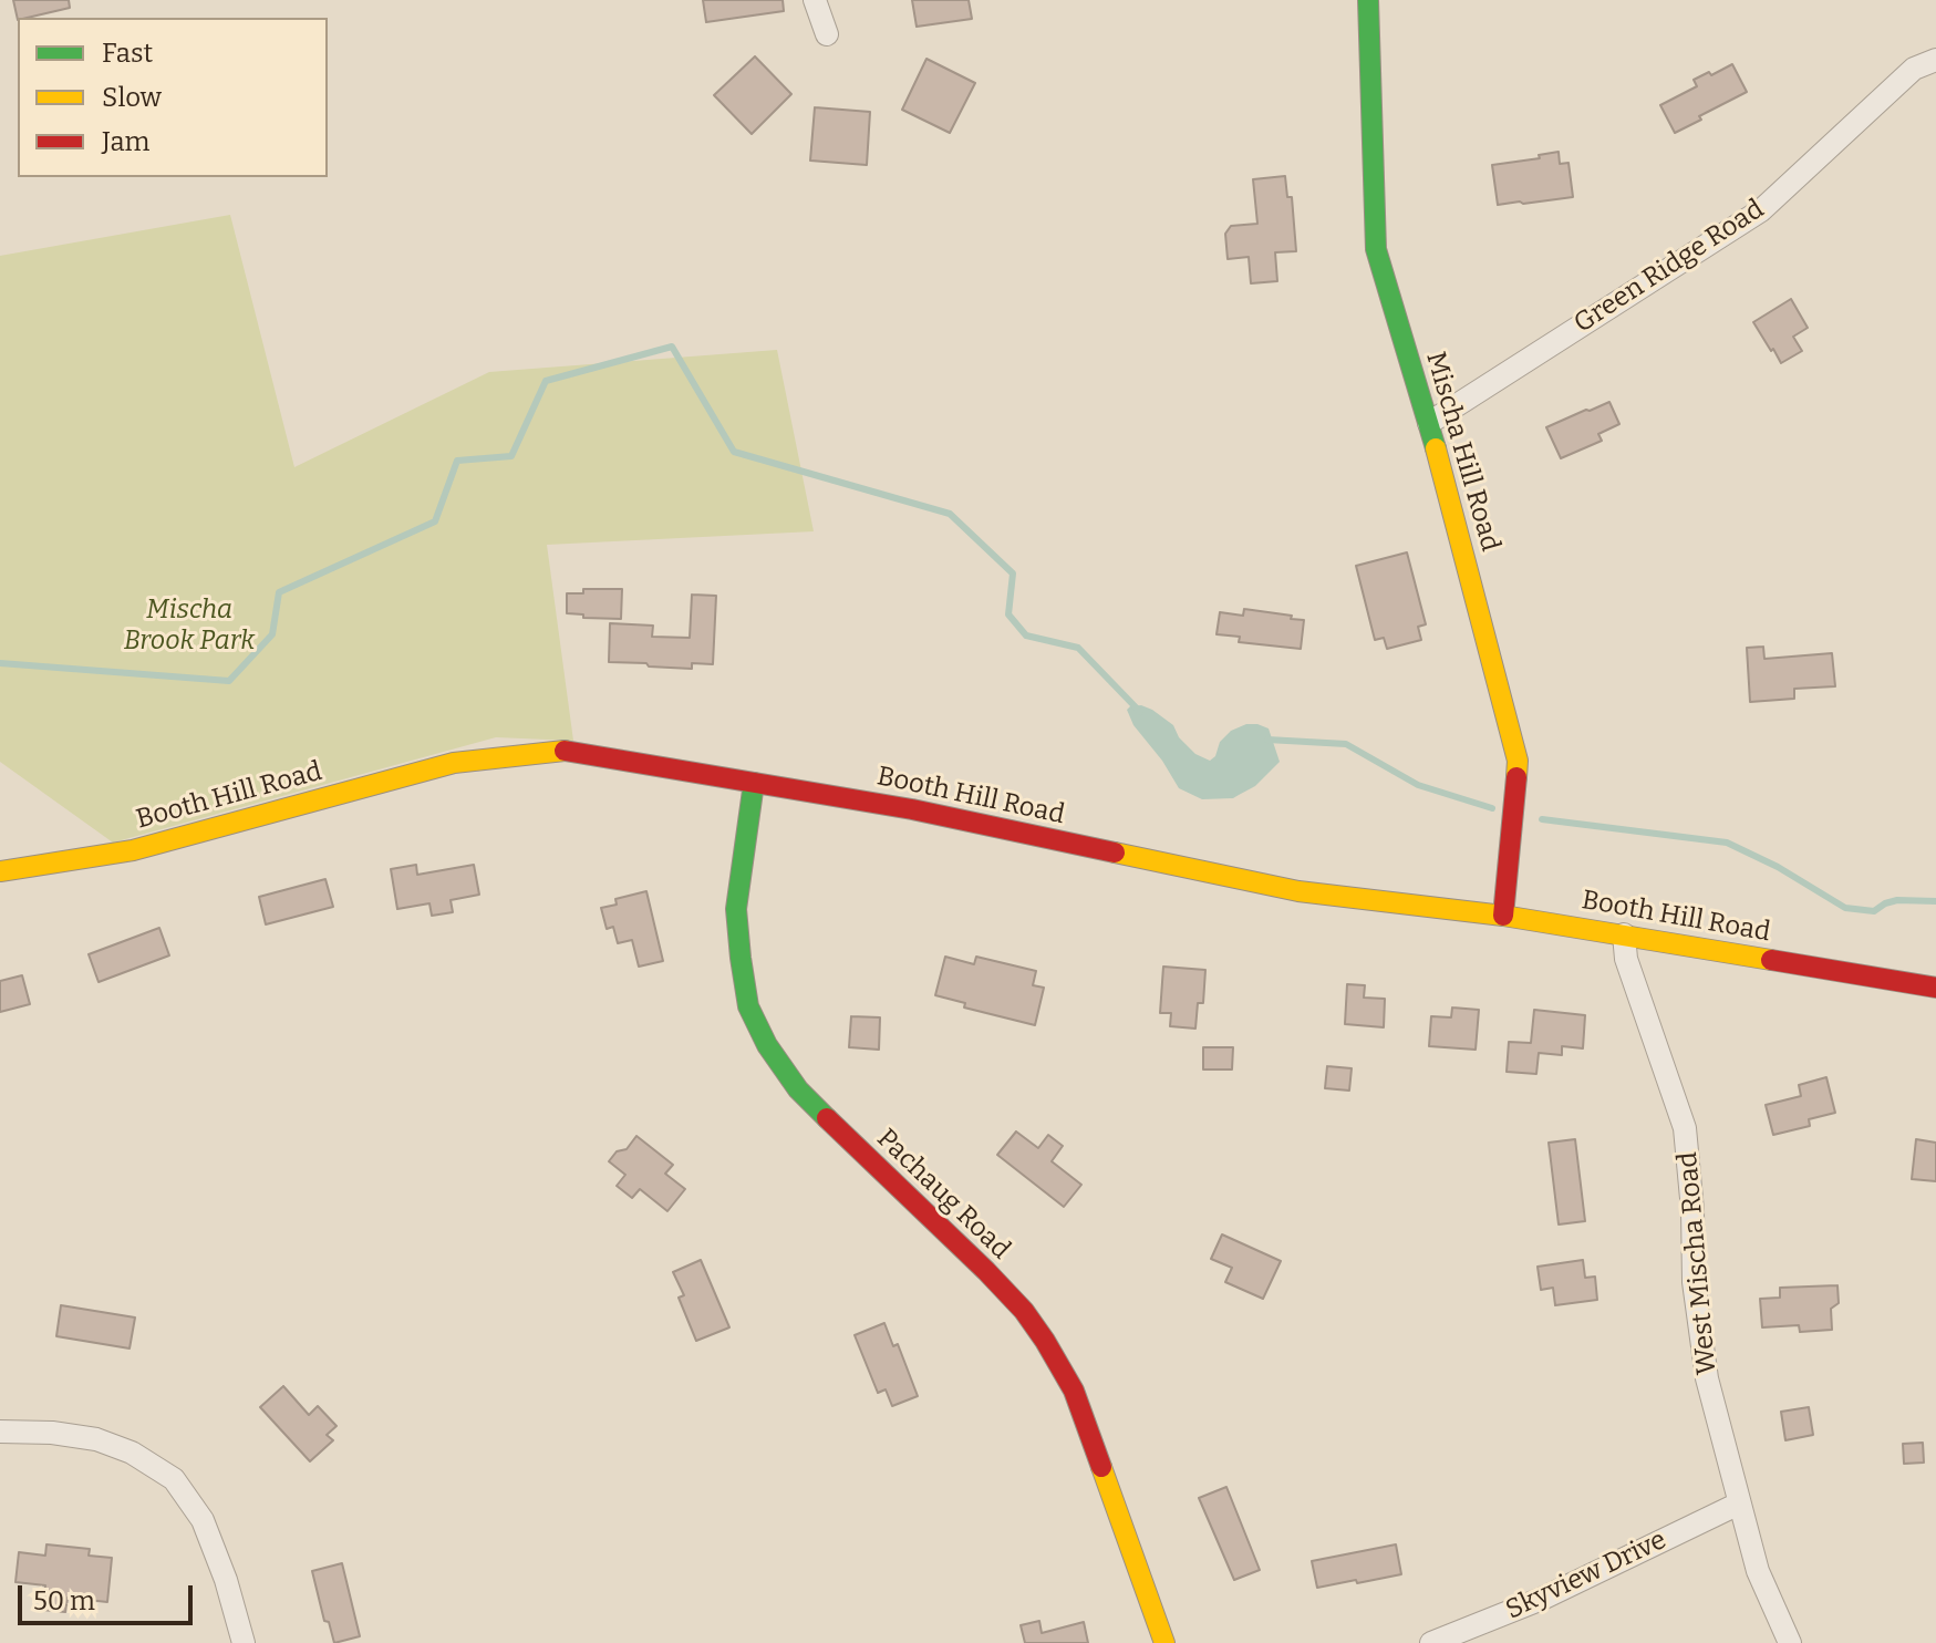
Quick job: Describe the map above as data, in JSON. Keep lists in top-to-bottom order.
{
  "streets": {
    "street": [
      "Green Ridge Road",
      "Mischa Hill Road",
      "Booth Hill Road",
      "Pachaug Road",
      "West Mischa Road",
      "Skyview Drive"
    ]
  },
  "crossings": [
    ["Green Ridge Road", "Mischa Hill Road"],
    ["Mischa Hill Road", "Booth Hill Road"],
    ["Booth Hill Road", "Pachaug Road"],
    ["Booth Hill Road", "West Mischa Road"],
    ["West Mischa Road", "Skyview Drive"]
  ],
  "parks": ["Mischa Brook Park"],
  "legend": ["Fast", "Slow", "Jam"],
  "scale_bar": "50 m"
}
